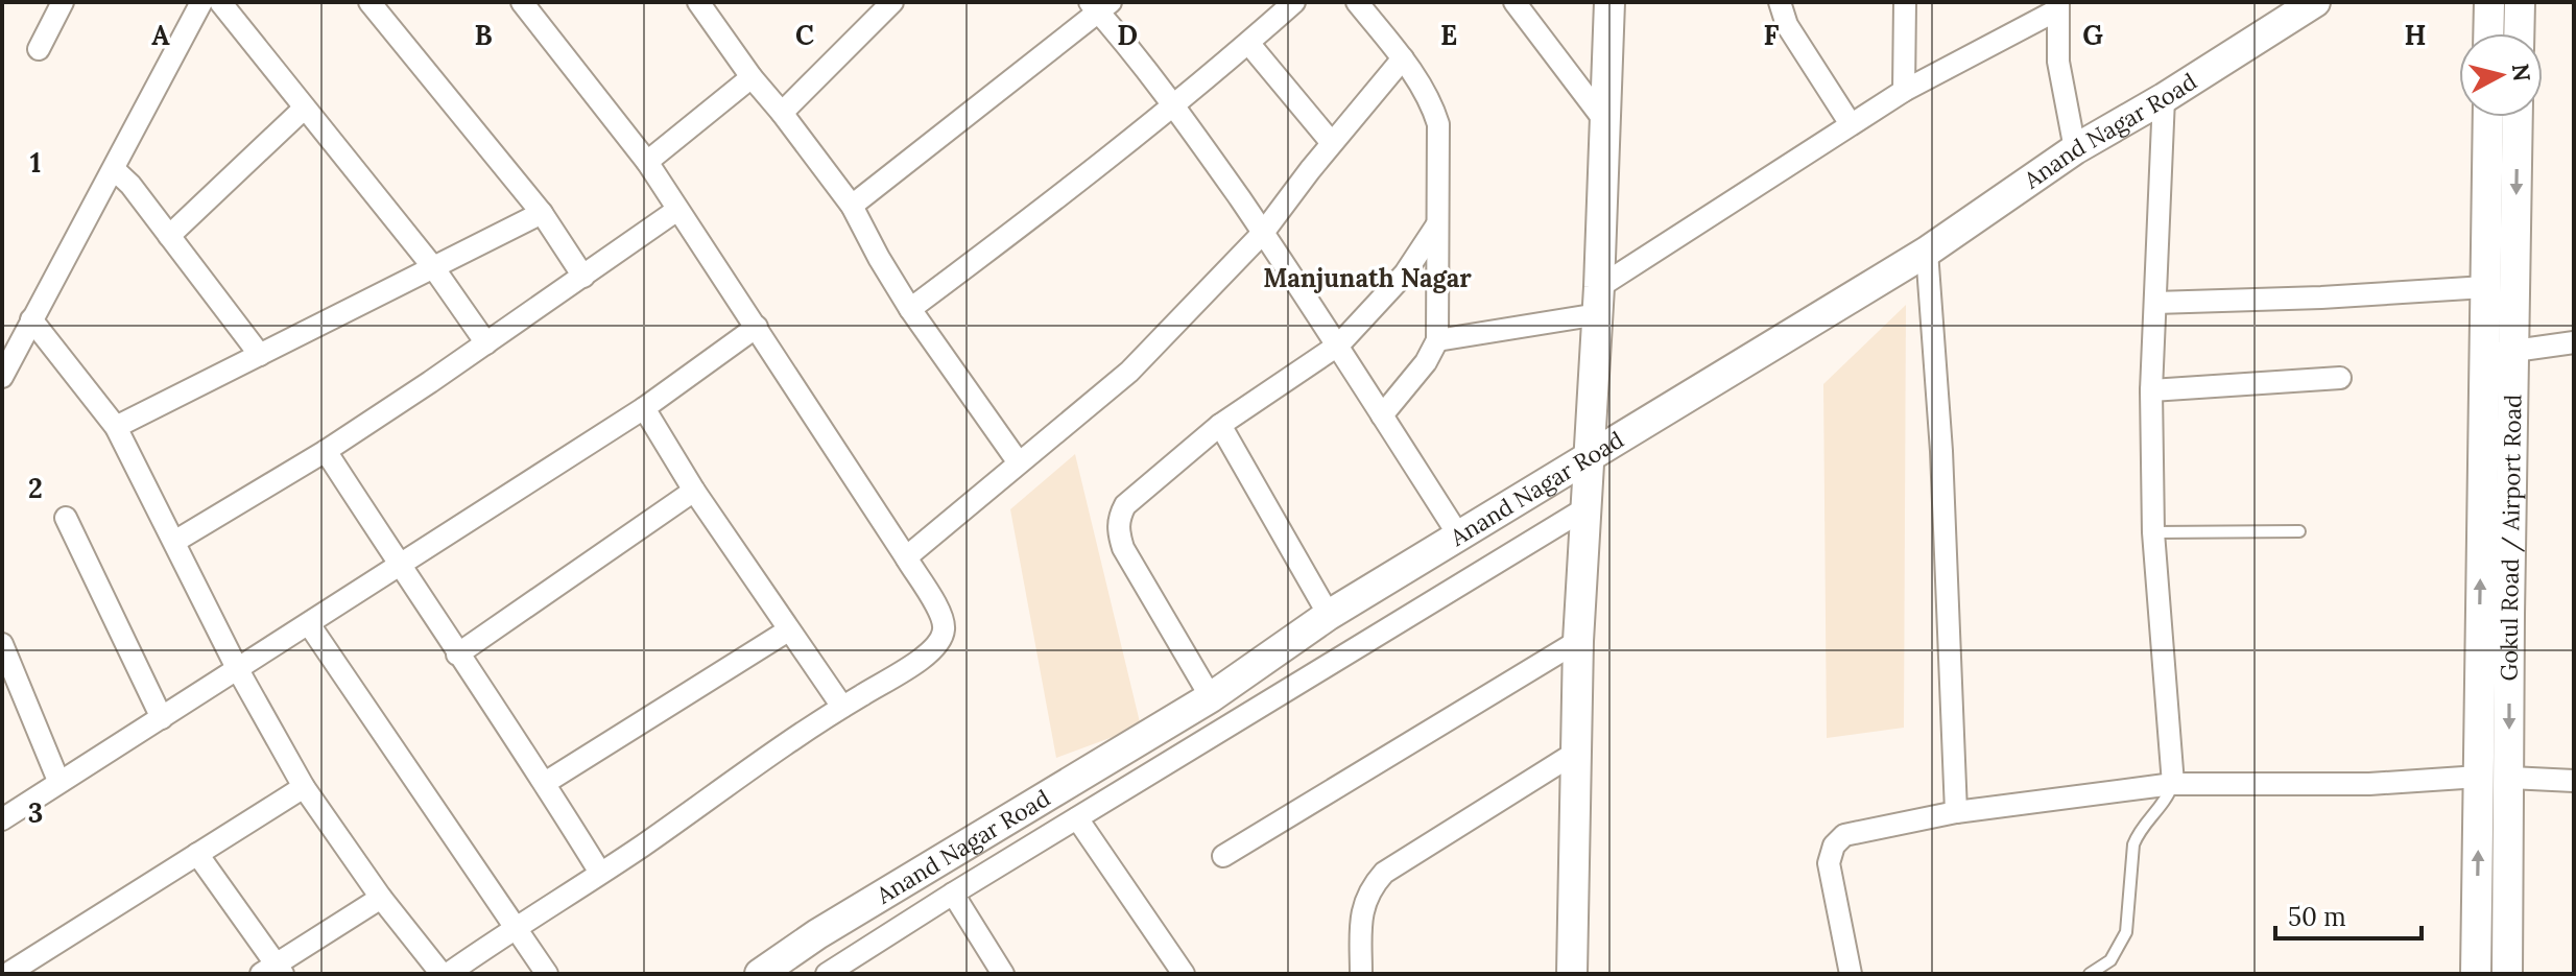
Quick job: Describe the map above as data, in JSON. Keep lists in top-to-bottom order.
{
  "streets": {
    "street": ["Anand Nagar Road", "Gokul Road / Airport Road"]
  },
  "districts": ["Manjunath Nagar"],
  "scale_bar": "50 m",
  "north": "right",
  "grid": {
    "columns": [
      "A",
      "B",
      "C",
      "D",
      "E",
      "F",
      "G",
      "H"
    ],
    "rows": ["1", "2", "3"]
  }
}
